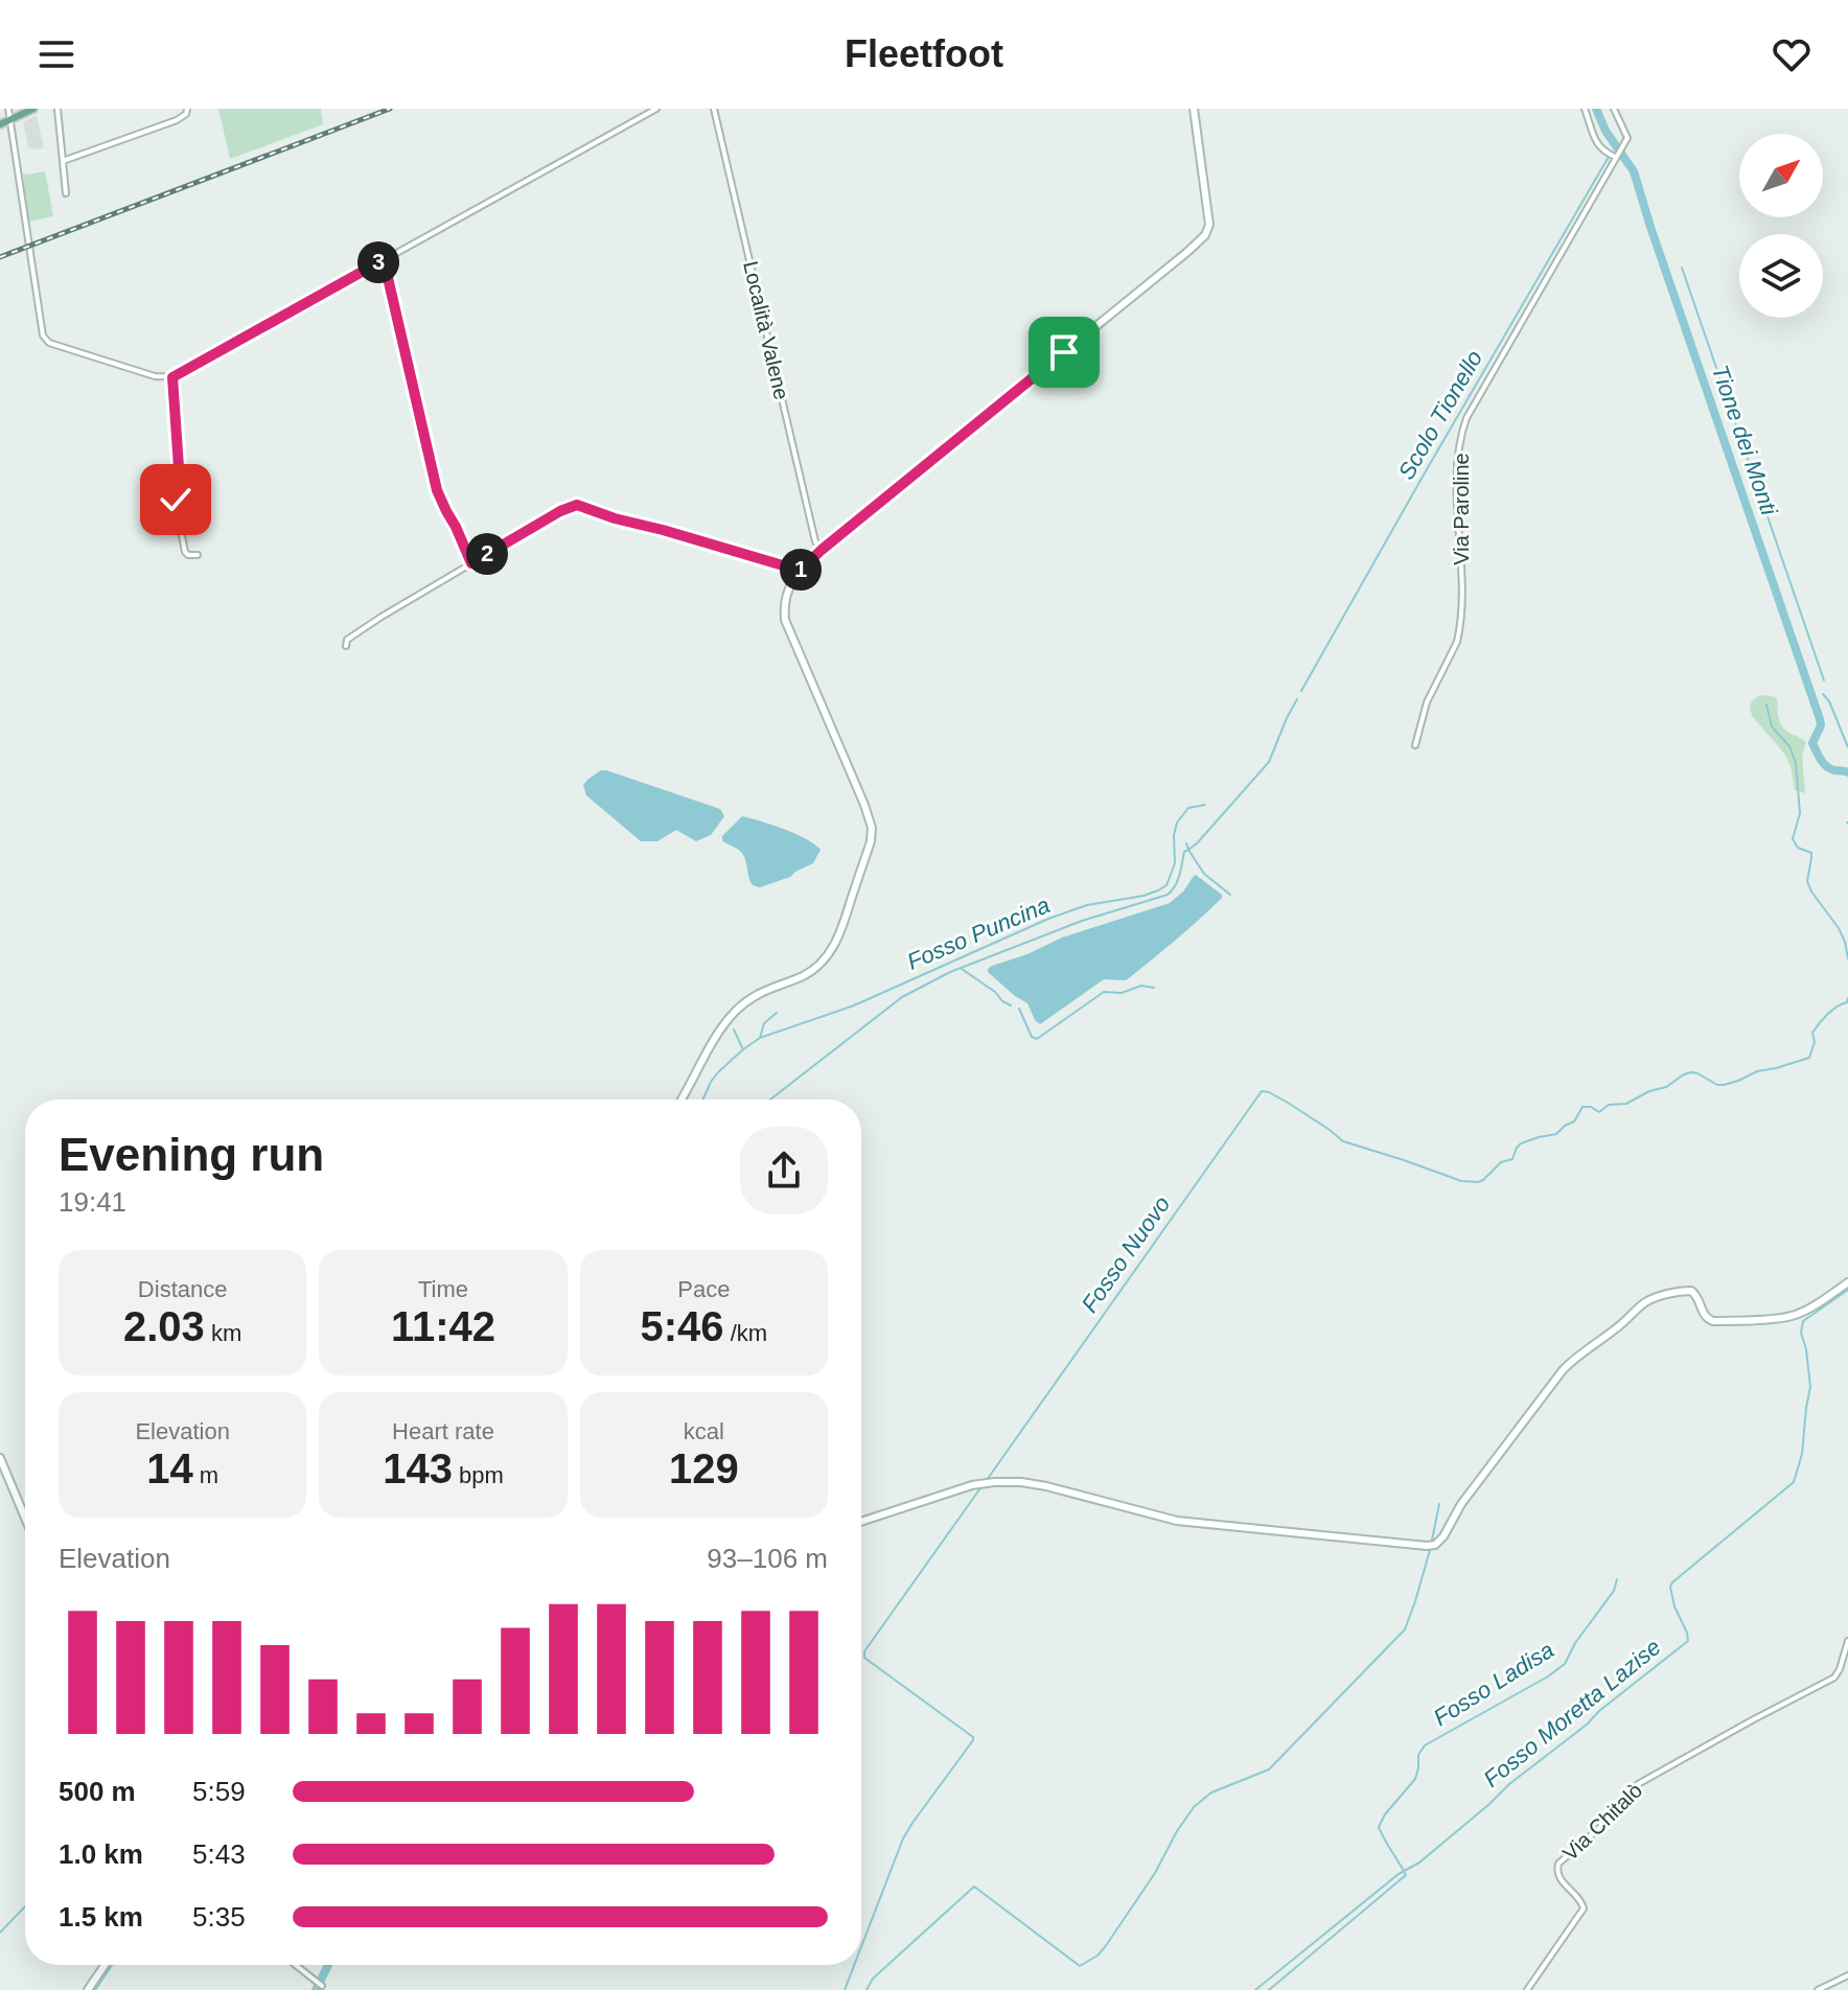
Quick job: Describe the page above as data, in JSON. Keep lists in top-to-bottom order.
{
  "streets": {
    "street": ["Località Valene", "Via Paroline", "Via Chitalò"]
  },
  "water": [
    "Scolo Tionello",
    "Tione dei Monti",
    "Fosso Puncina",
    "Fosso Nuovo",
    "Fosso Ladisa",
    "Fosso Moretta Lazise"
  ],
  "north": "top right",
  "page": {
    "header": "Fleetfoot",
    "pins": ["3", "2", "1"],
    "heading": ["Evening run", "19:41"],
    "stats": [
      ["Distance", "2.03 km"],
      ["Time", "11:42"],
      ["Pace", "5:46 /km"],
      ["Elevation", "14 m"],
      ["Heart rate", "143 bpm"],
      ["kcal", "129"]
    ],
    "chart": ["Elevation", "93–106 m"],
    "list": [
      {
        "name": "500 m",
        "note": "5:59"
      },
      {
        "name": "1.0 km",
        "note": "5:43"
      },
      {
        "name": "1.5 km",
        "note": "5:35"
      }
    ]
  }
}
